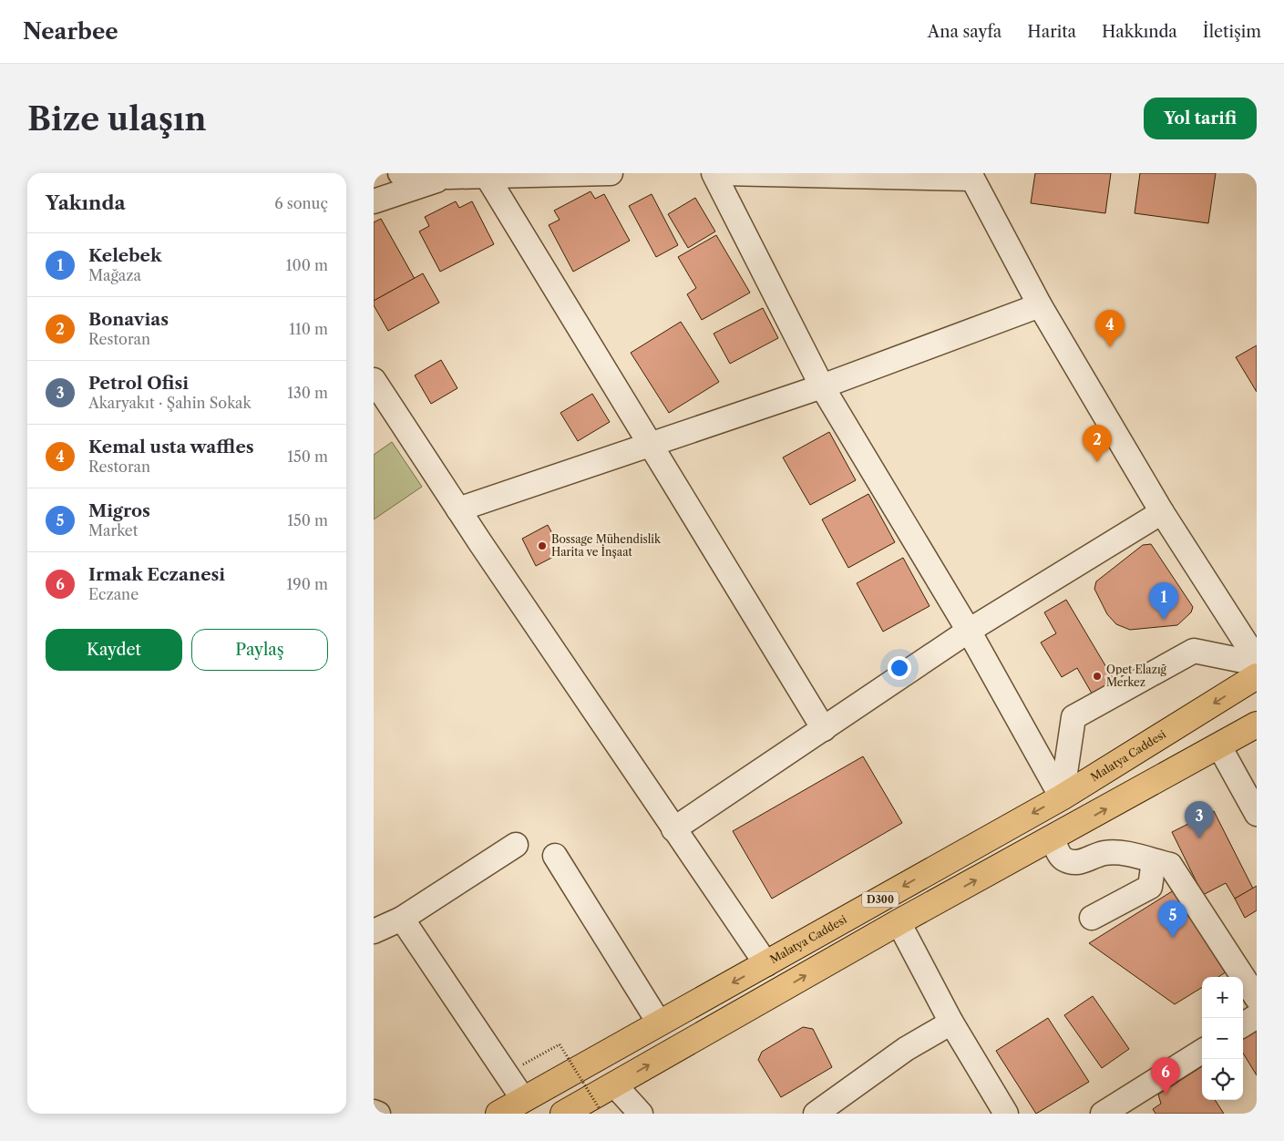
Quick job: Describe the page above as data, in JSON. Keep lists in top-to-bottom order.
{
  "streets": {
    "highway": ["Malatya Caddesi", "D300"]
  },
  "places": ["Bossage Mühendislik Harita ve İnşaat", "Opet Elazığ Merkez"],
  "page": {
    "header": "Nearbee",
    "nav": [
      "Ana sayfa",
      "Harita",
      "Hakkında",
      "İletişim"
    ],
    "buttons": [
      "Yol tarifi",
      ["Kaydet", "Paylaş"]
    ],
    "title": "Bize ulaşın",
    "heading": ["Yakında", "6 sonuç"],
    "list": [
      {
        "mark": "1",
        "name": "Kelebek",
        "note": "Mağaza",
        "value": "100 m"
      },
      {
        "mark": "2",
        "name": "Bonavias",
        "note": "Restoran",
        "value": "110 m"
      },
      {
        "mark": "3",
        "name": "Petrol Ofisi",
        "note": "Akaryakıt · Şahin Sokak",
        "value": "130 m"
      },
      {
        "mark": "4",
        "name": "Kemal usta waffles",
        "note": "Restoran",
        "value": "150 m"
      },
      {
        "mark": "5",
        "name": "Migros",
        "note": "Market",
        "value": "150 m"
      },
      {
        "mark": "6",
        "name": "Irmak Eczanesi",
        "note": "Eczane",
        "value": "190 m"
      }
    ],
    "pins": [
      "4",
      "2",
      "1",
      "3",
      "5",
      "6"
    ],
    "map_buttons": ["+", "−"]
  }
}
